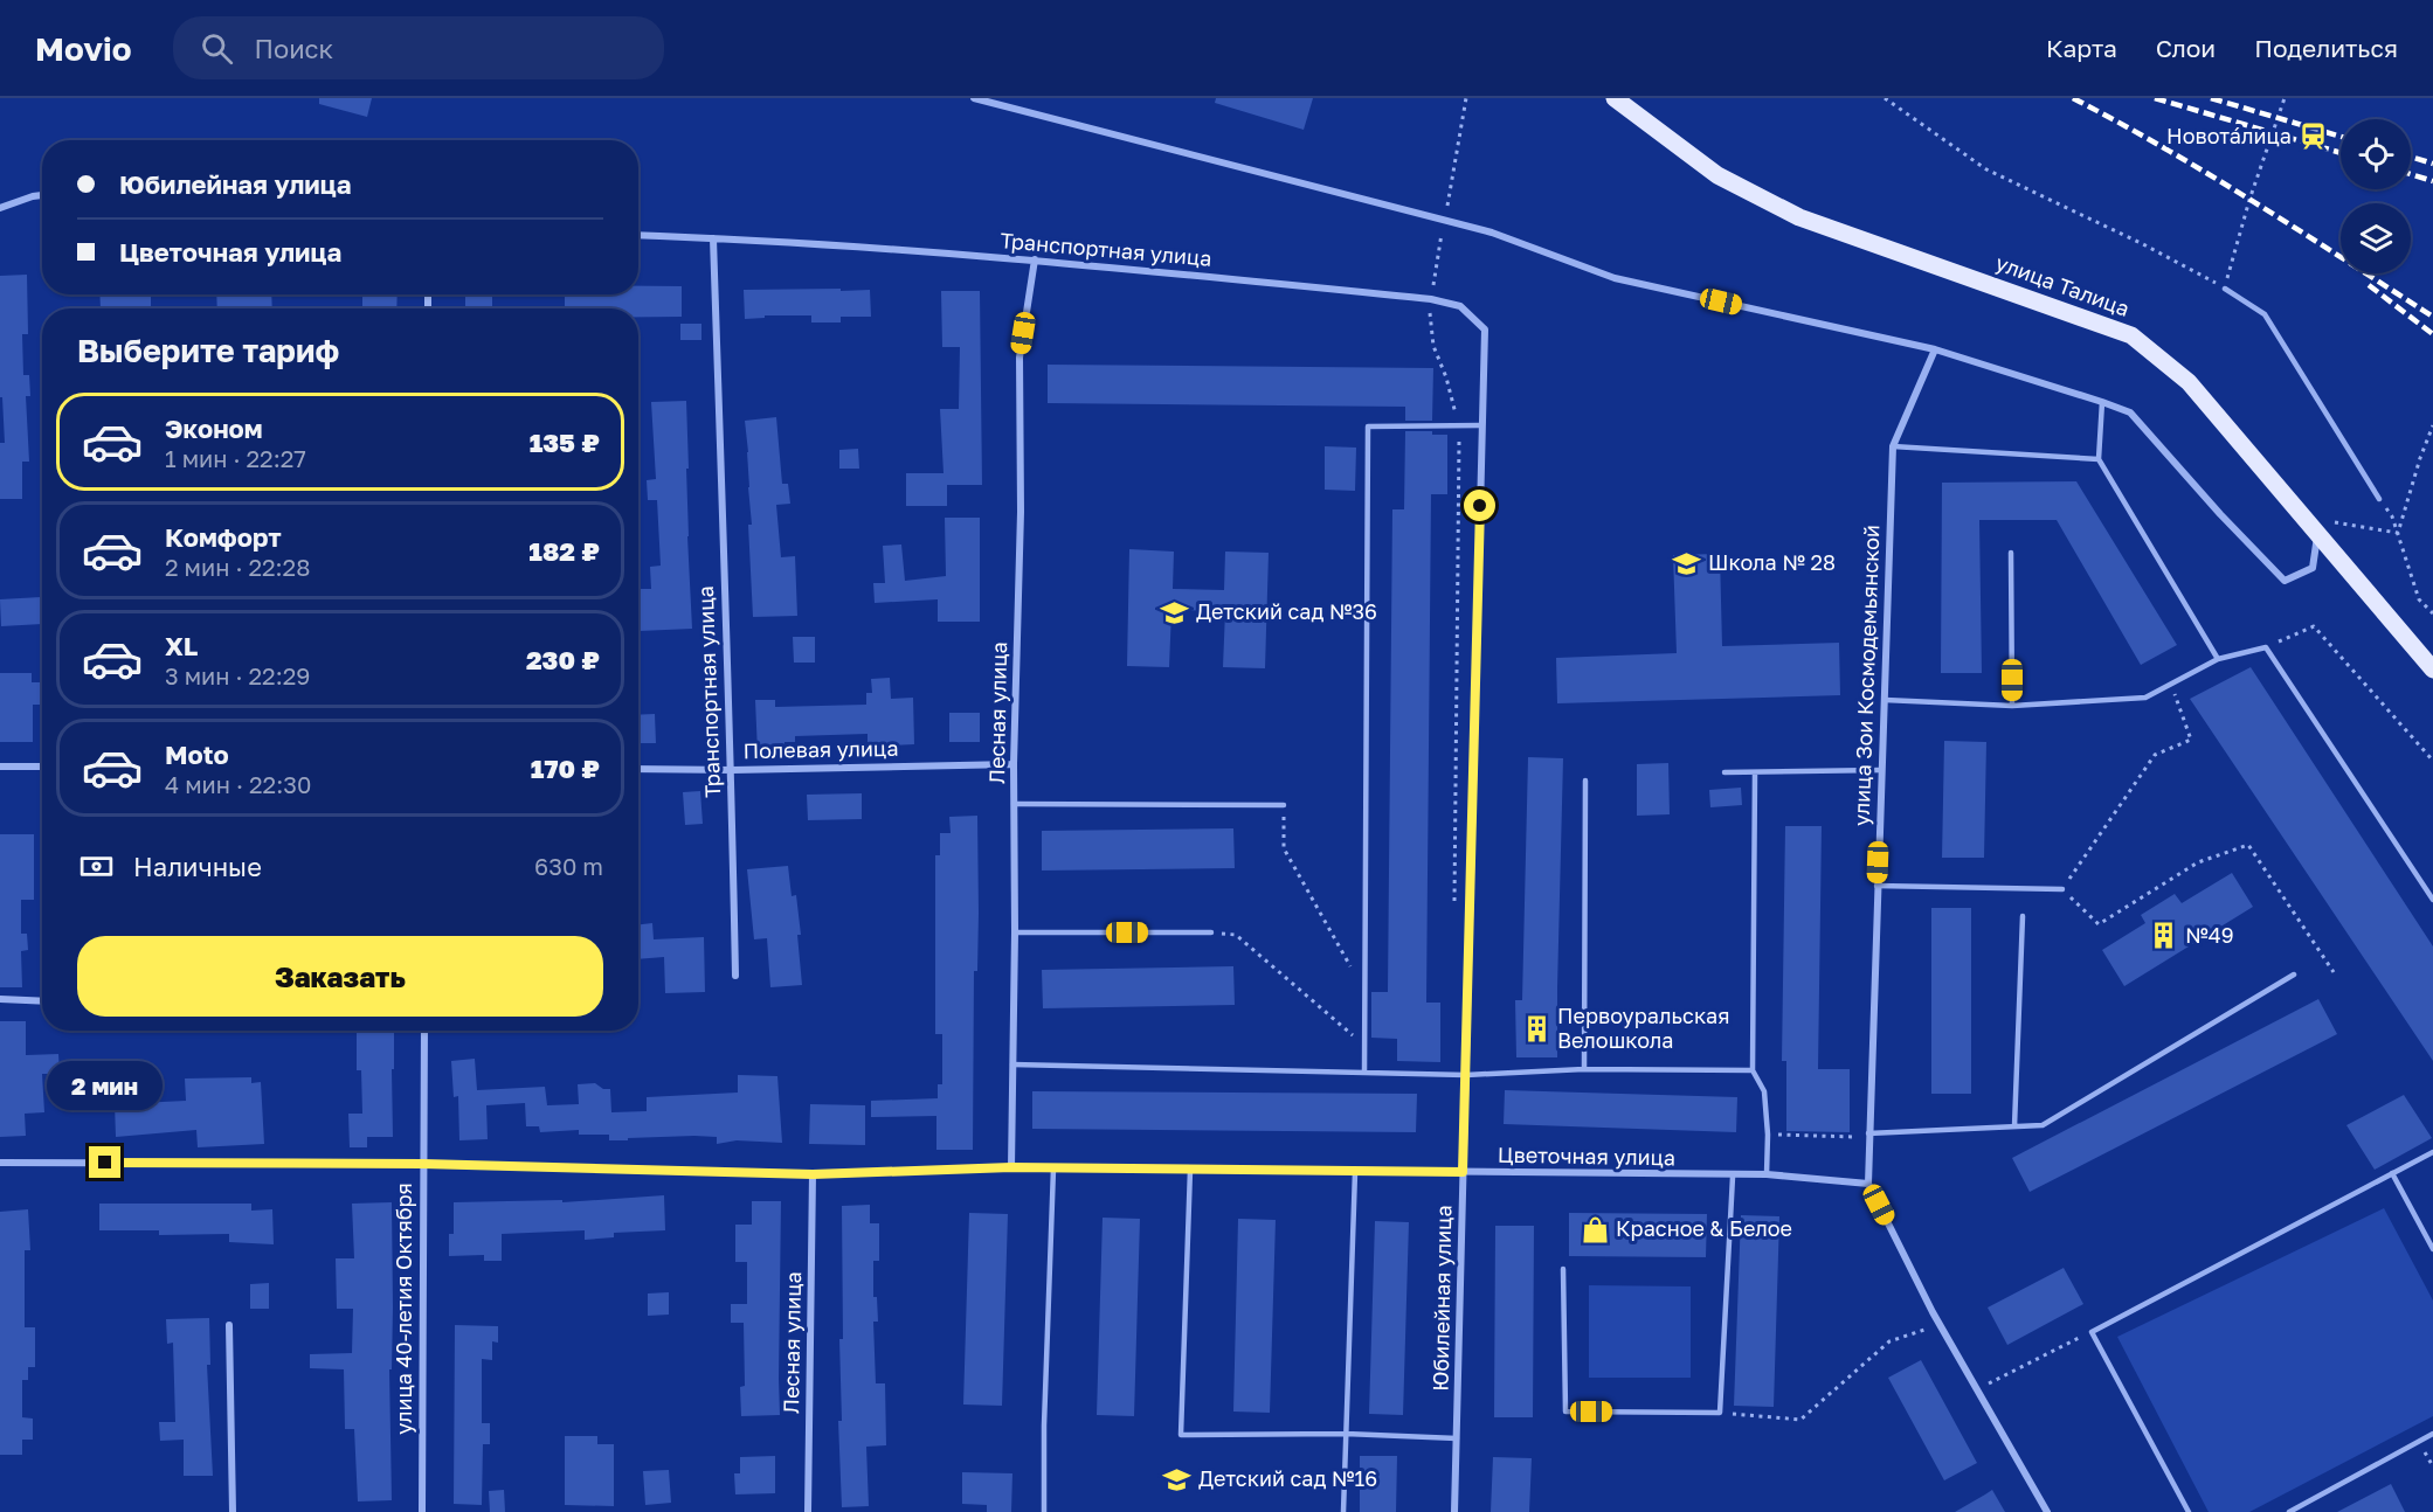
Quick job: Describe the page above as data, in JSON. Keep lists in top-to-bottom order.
{
  "streets": {
    "main road": ["улица Талица"],
    "street": [
      "Транспортная улица",
      "улица Зои Космодемьянской",
      "Лесная улица",
      "Полевая улица",
      "Цветочная улица",
      "Юбилейная улица",
      "улица 40-летия Октября"
    ]
  },
  "crossings": [
    ["Транспортная улица", "Лесная улица"],
    ["Транспортная улица", "Полевая улица"],
    ["Транспортная улица", "Юбилейная улица"],
    ["улица Зои Космодемьянской", "Цветочная улица"],
    ["Лесная улица", "Полевая улица"],
    ["Лесная улица", "Цветочная улица"],
    ["Цветочная улица", "Юбилейная улица"],
    ["Цветочная улица", "улица 40-летия Октября"]
  ],
  "places": {
    "station": ["Новота́лица"],
    "school or university": ["Школа № 28", "Детский сад №36", "Детский сад №16"],
    "building": ["№49", "Первоуральская Велошкола"],
    "shop": ["Красное & Белое"]
  },
  "page": {
    "header": "Movio",
    "search": "Поиск",
    "nav": ["Карта", "Слои", "Поделиться"],
    "banner": ["Юбилейная улица", "Цветочная улица"],
    "heading": "Выберите тариф",
    "list": [
      {
        "name": "Эконом",
        "note": "1 мин · 22:27",
        "value": "135 ₽"
      },
      {
        "name": "Комфорт",
        "note": "2 мин · 22:28",
        "value": "182 ₽"
      },
      {
        "name": "XL",
        "note": "3 мин · 22:29",
        "value": "230 ₽"
      },
      {
        "name": "Moto",
        "note": "4 мин · 22:30",
        "value": "170 ₽"
      }
    ],
    "pay": ["Наличные", "630 m"],
    "buttons": "Заказать",
    "bubble": "2 мин"
  }
}
